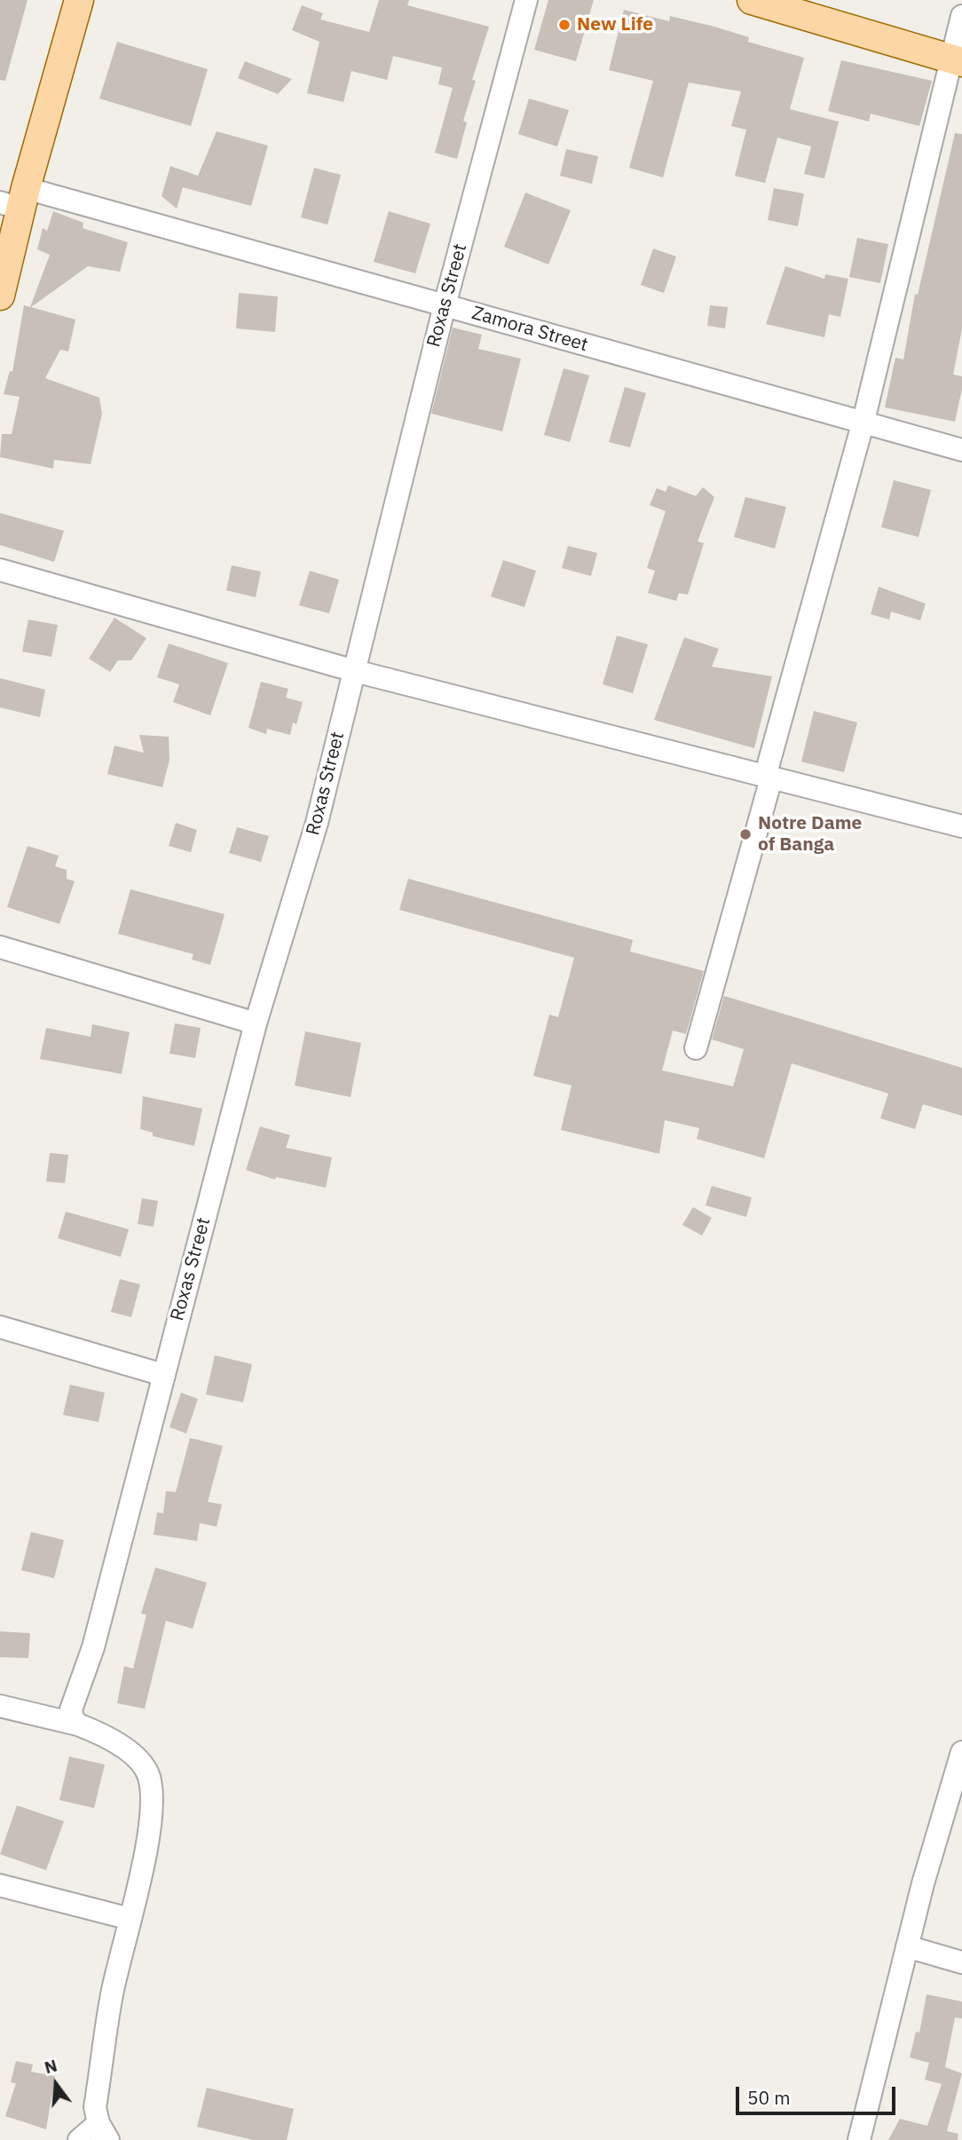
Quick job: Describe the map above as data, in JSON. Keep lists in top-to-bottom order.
{
  "streets": {
    "street": ["Roxas Street", "Zamora Street"]
  },
  "crossings": [
    ["Roxas Street", "Zamora Street"]
  ],
  "places": ["New Life", "Notre Dame of Banga"],
  "scale_bar": "50 m",
  "north": "top"
}
